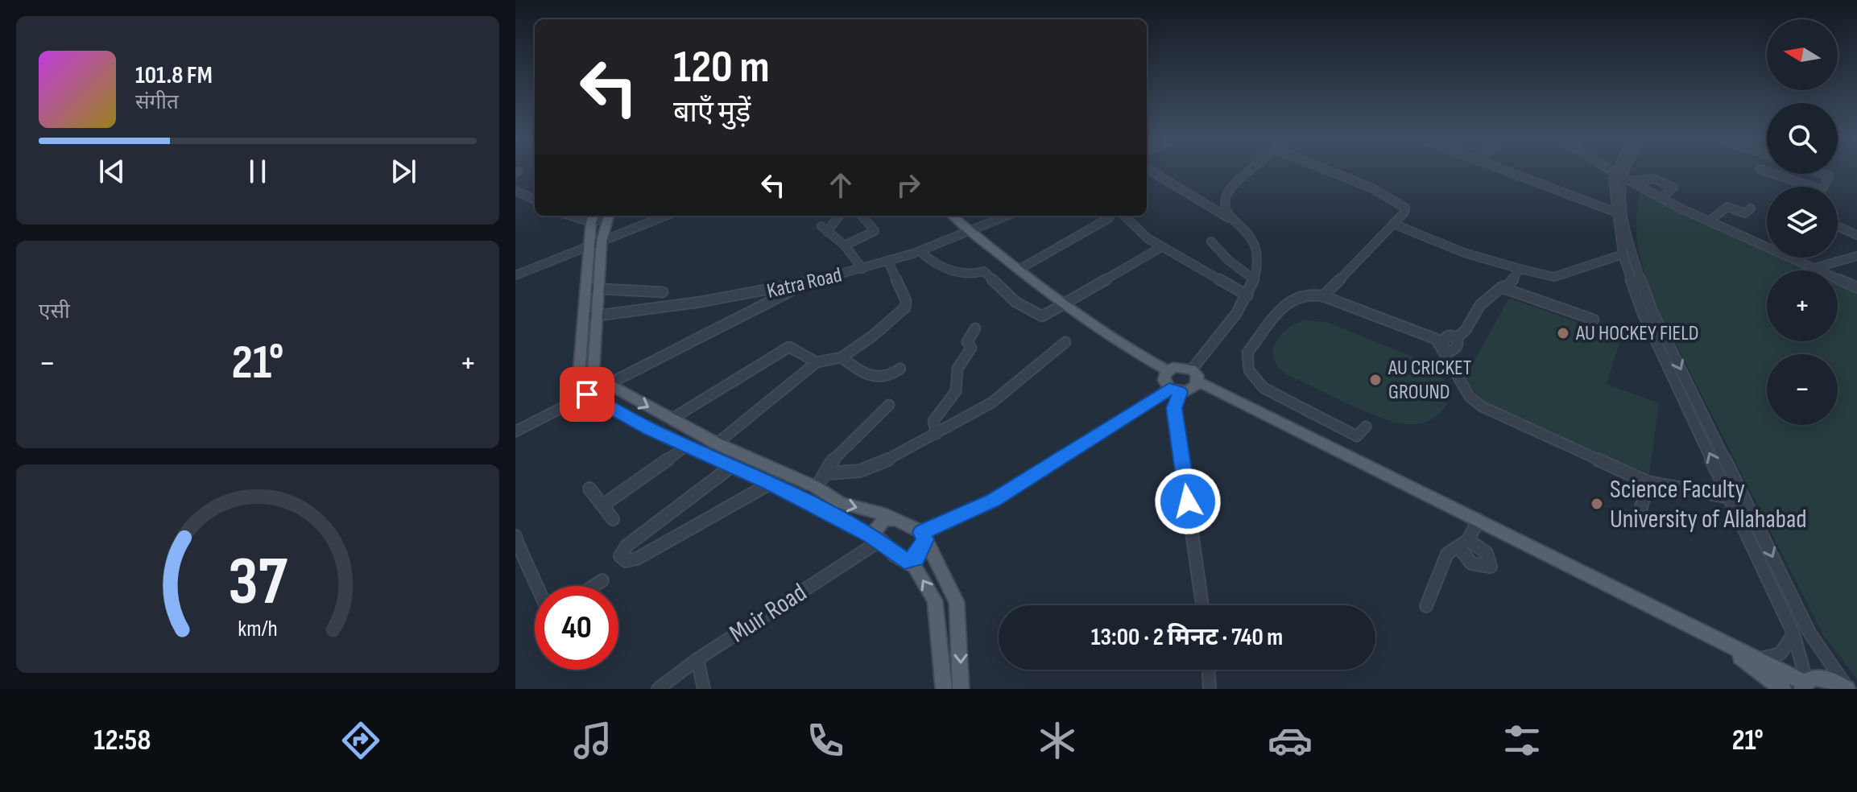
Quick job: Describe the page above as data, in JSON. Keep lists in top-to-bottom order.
{
  "streets": {
    "street": ["Katra Road", "Muir Road"]
  },
  "places": ["AU HOCKEY FIELD", "AU CRICKET GROUND", "Science Faculty University of Allahabad"],
  "north": "left",
  "page": {
    "map_buttons": ["+", "−"],
    "turn": ["120 m", "बाएँ मुड़ें"],
    "song": ["101.8 FM", "संगीत"],
    "tile": "एसी",
    "heat": ["−", "21°", "+"],
    "limit": "40",
    "trip": "13:00 · 2 मिनट · 740 m",
    "tabs": ["12:58", "21°"],
    "gauge": ["37", "km/h"]
  }
}
